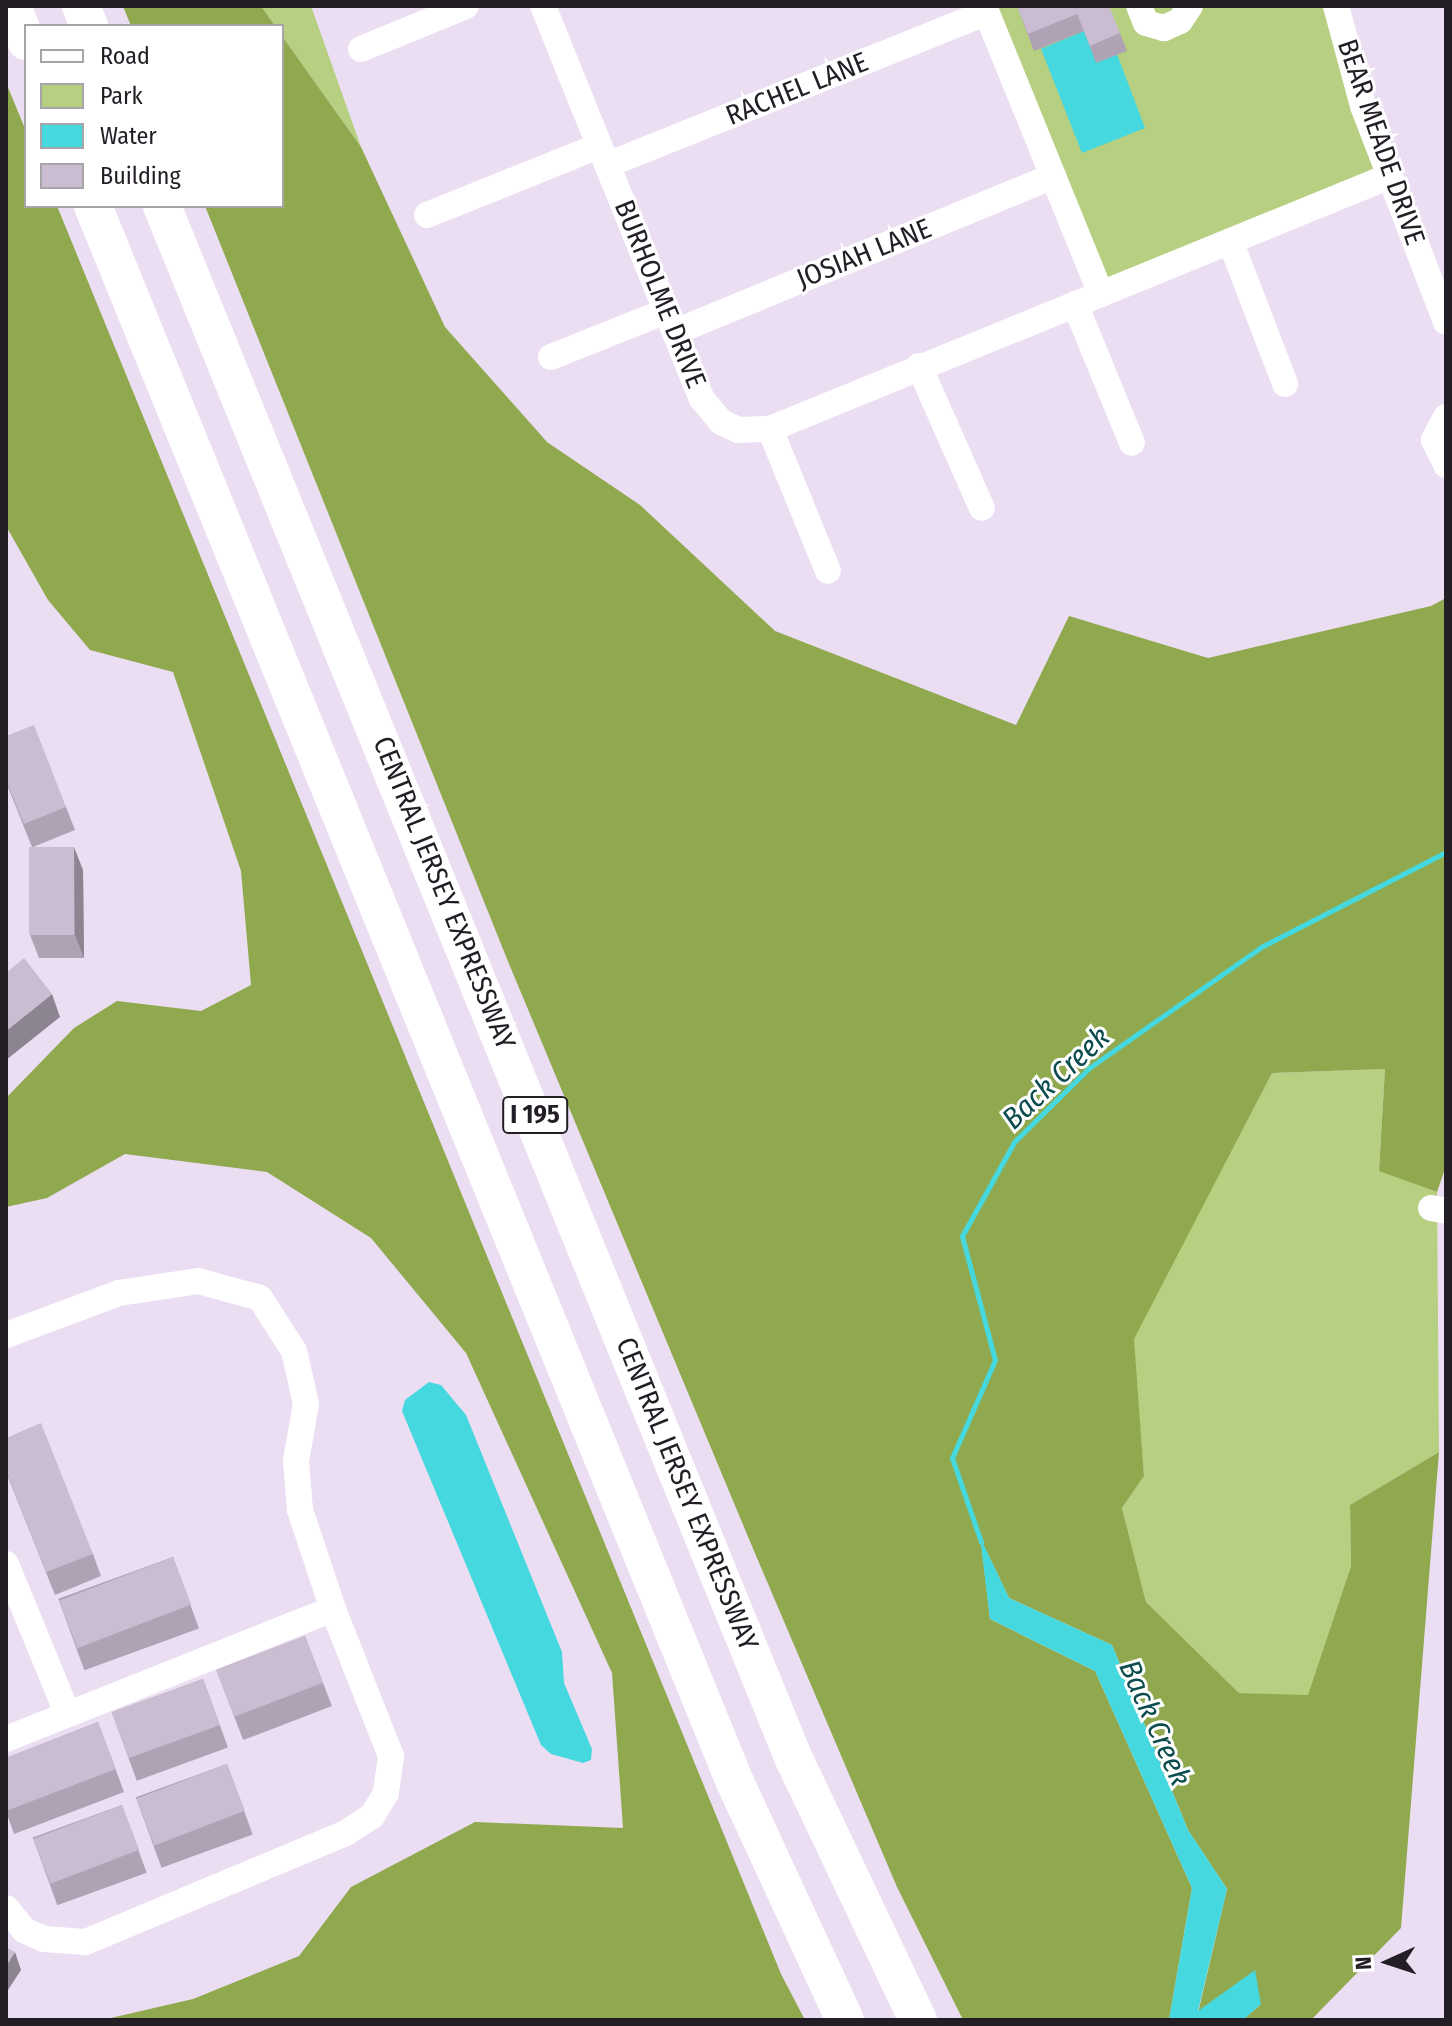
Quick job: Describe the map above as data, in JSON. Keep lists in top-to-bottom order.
{
  "streets": {
    "highway": ["CENTRAL JERSEY EXPRESSWAY", "I 195"],
    "street": [
      "RACHEL LANE",
      "BEAR MEADE DRIVE",
      "JOSIAH LANE",
      "BURHOLME DRIVE"
    ]
  },
  "crossings": [
    ["RACHEL LANE", "BURHOLME DRIVE"],
    ["BEAR MEADE DRIVE", "BURHOLME DRIVE"],
    ["JOSIAH LANE", "BURHOLME DRIVE"]
  ],
  "water": ["Back Creek"],
  "legend": [
    "Road",
    "Park",
    "Water",
    "Building"
  ],
  "north": "left"
}
